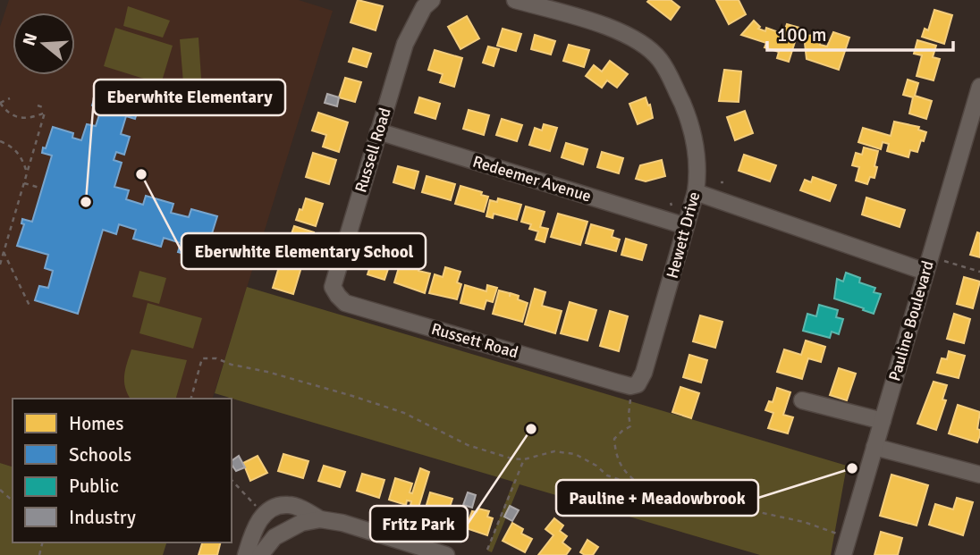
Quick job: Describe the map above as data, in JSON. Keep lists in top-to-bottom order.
{
  "streets": {
    "street": [
      "Russell Road",
      "Redeemer Avenue",
      "Hewett Drive",
      "Pauline Boulevard",
      "Russett Road"
    ]
  },
  "crossings": [
    ["Russell Road", "Redeemer Avenue"],
    ["Russell Road", "Russett Road"],
    ["Redeemer Avenue", "Hewett Drive"],
    ["Hewett Drive", "Russett Road"]
  ],
  "places": [
    "Eberwhite Elementary School",
    "Eberwhite Elementary",
    "Fritz Park",
    "Pauline + Meadowbrook"
  ],
  "legend": [
    "Homes",
    "Schools",
    "Public",
    "Industry"
  ],
  "scale_bar": "100 m",
  "north": "left"
}
